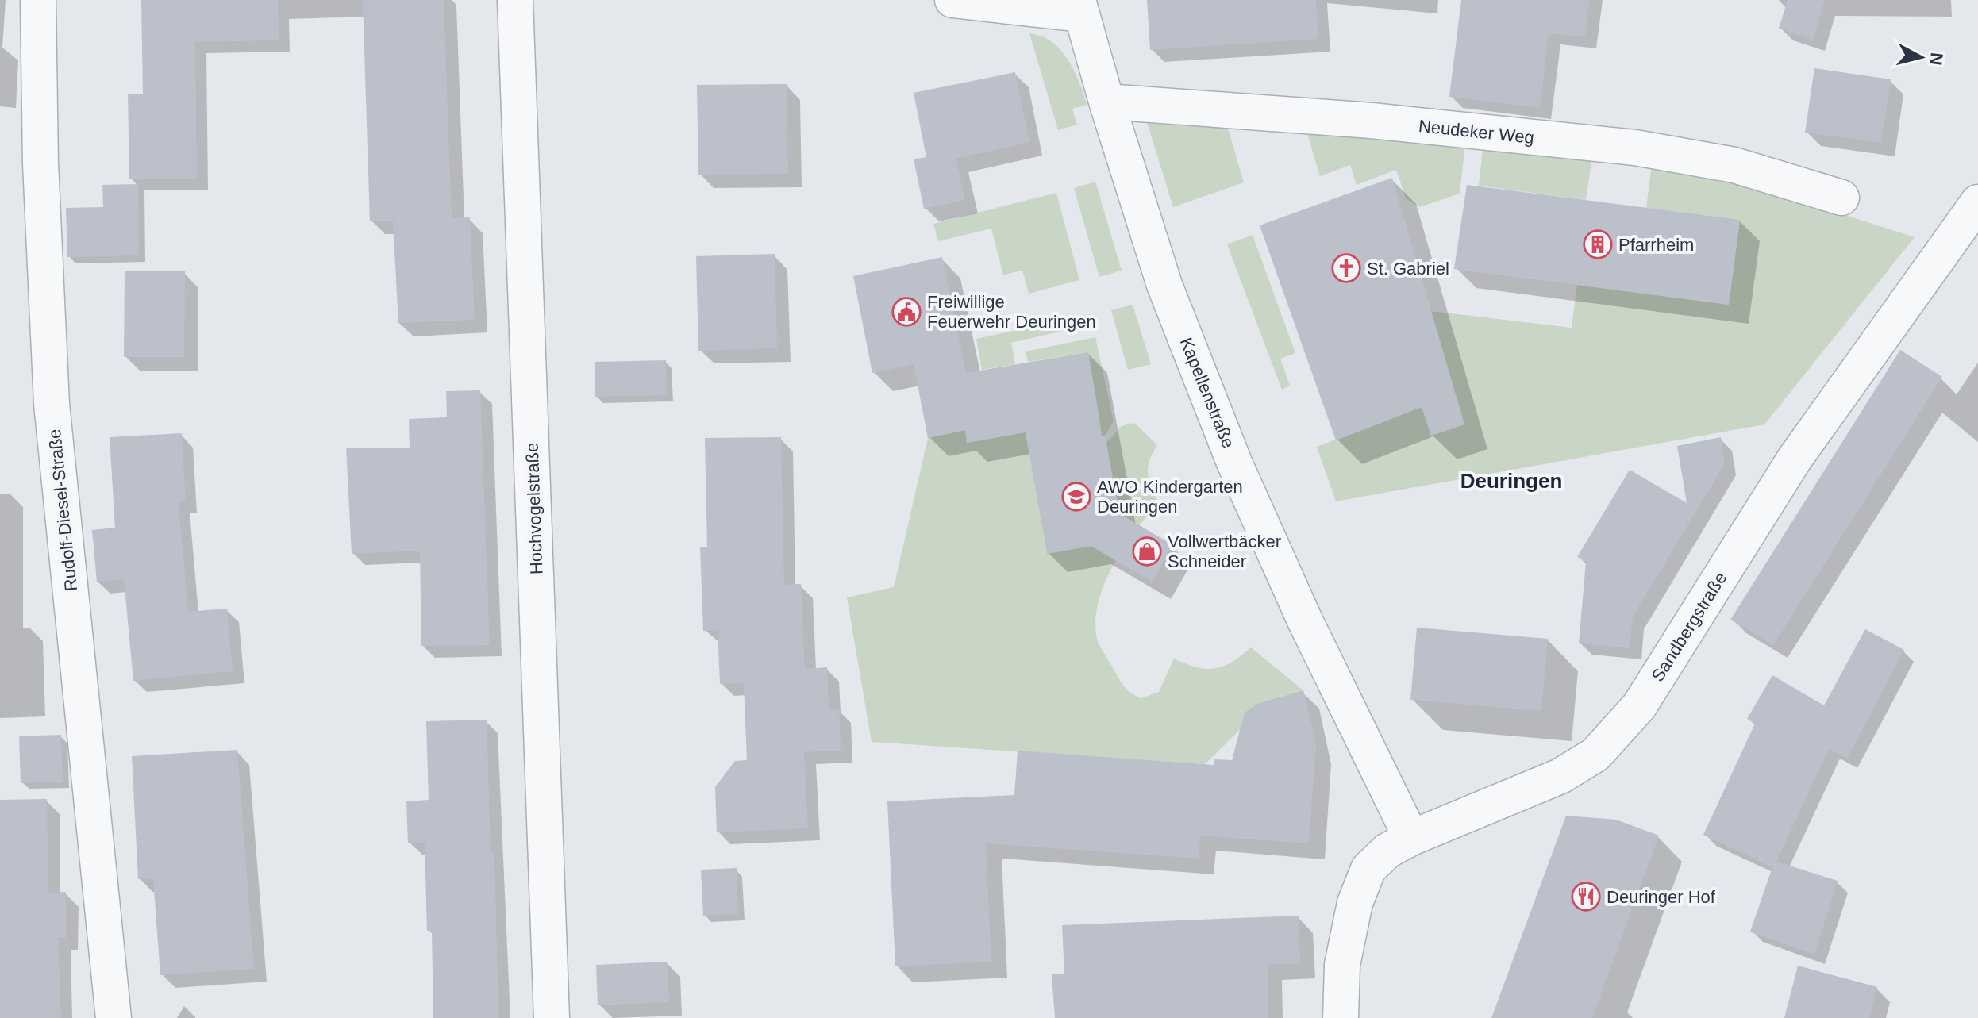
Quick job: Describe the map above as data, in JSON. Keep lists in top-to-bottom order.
{
  "streets": {
    "street": [
      "Neudeker Weg",
      "Kapellenstraße",
      "Hochvogelstraße",
      "Rudolf-Diesel-Straße",
      "Sandbergstraße"
    ]
  },
  "crossings": [
    ["Neudeker Weg", "Kapellenstraße"],
    ["Kapellenstraße", "Sandbergstraße"]
  ],
  "districts": ["Deuringen"],
  "places": {
    "building": ["Pfarrheim"],
    "church": ["St. Gabriel"],
    "public building": ["Freiwillige Feuerwehr Deuringen"],
    "school or university": ["AWO Kindergarten Deuringen"],
    "shop": ["Vollwertbäcker Schneider"],
    "restaurant": ["Deuringer Hof"]
  },
  "north": "right"
}
